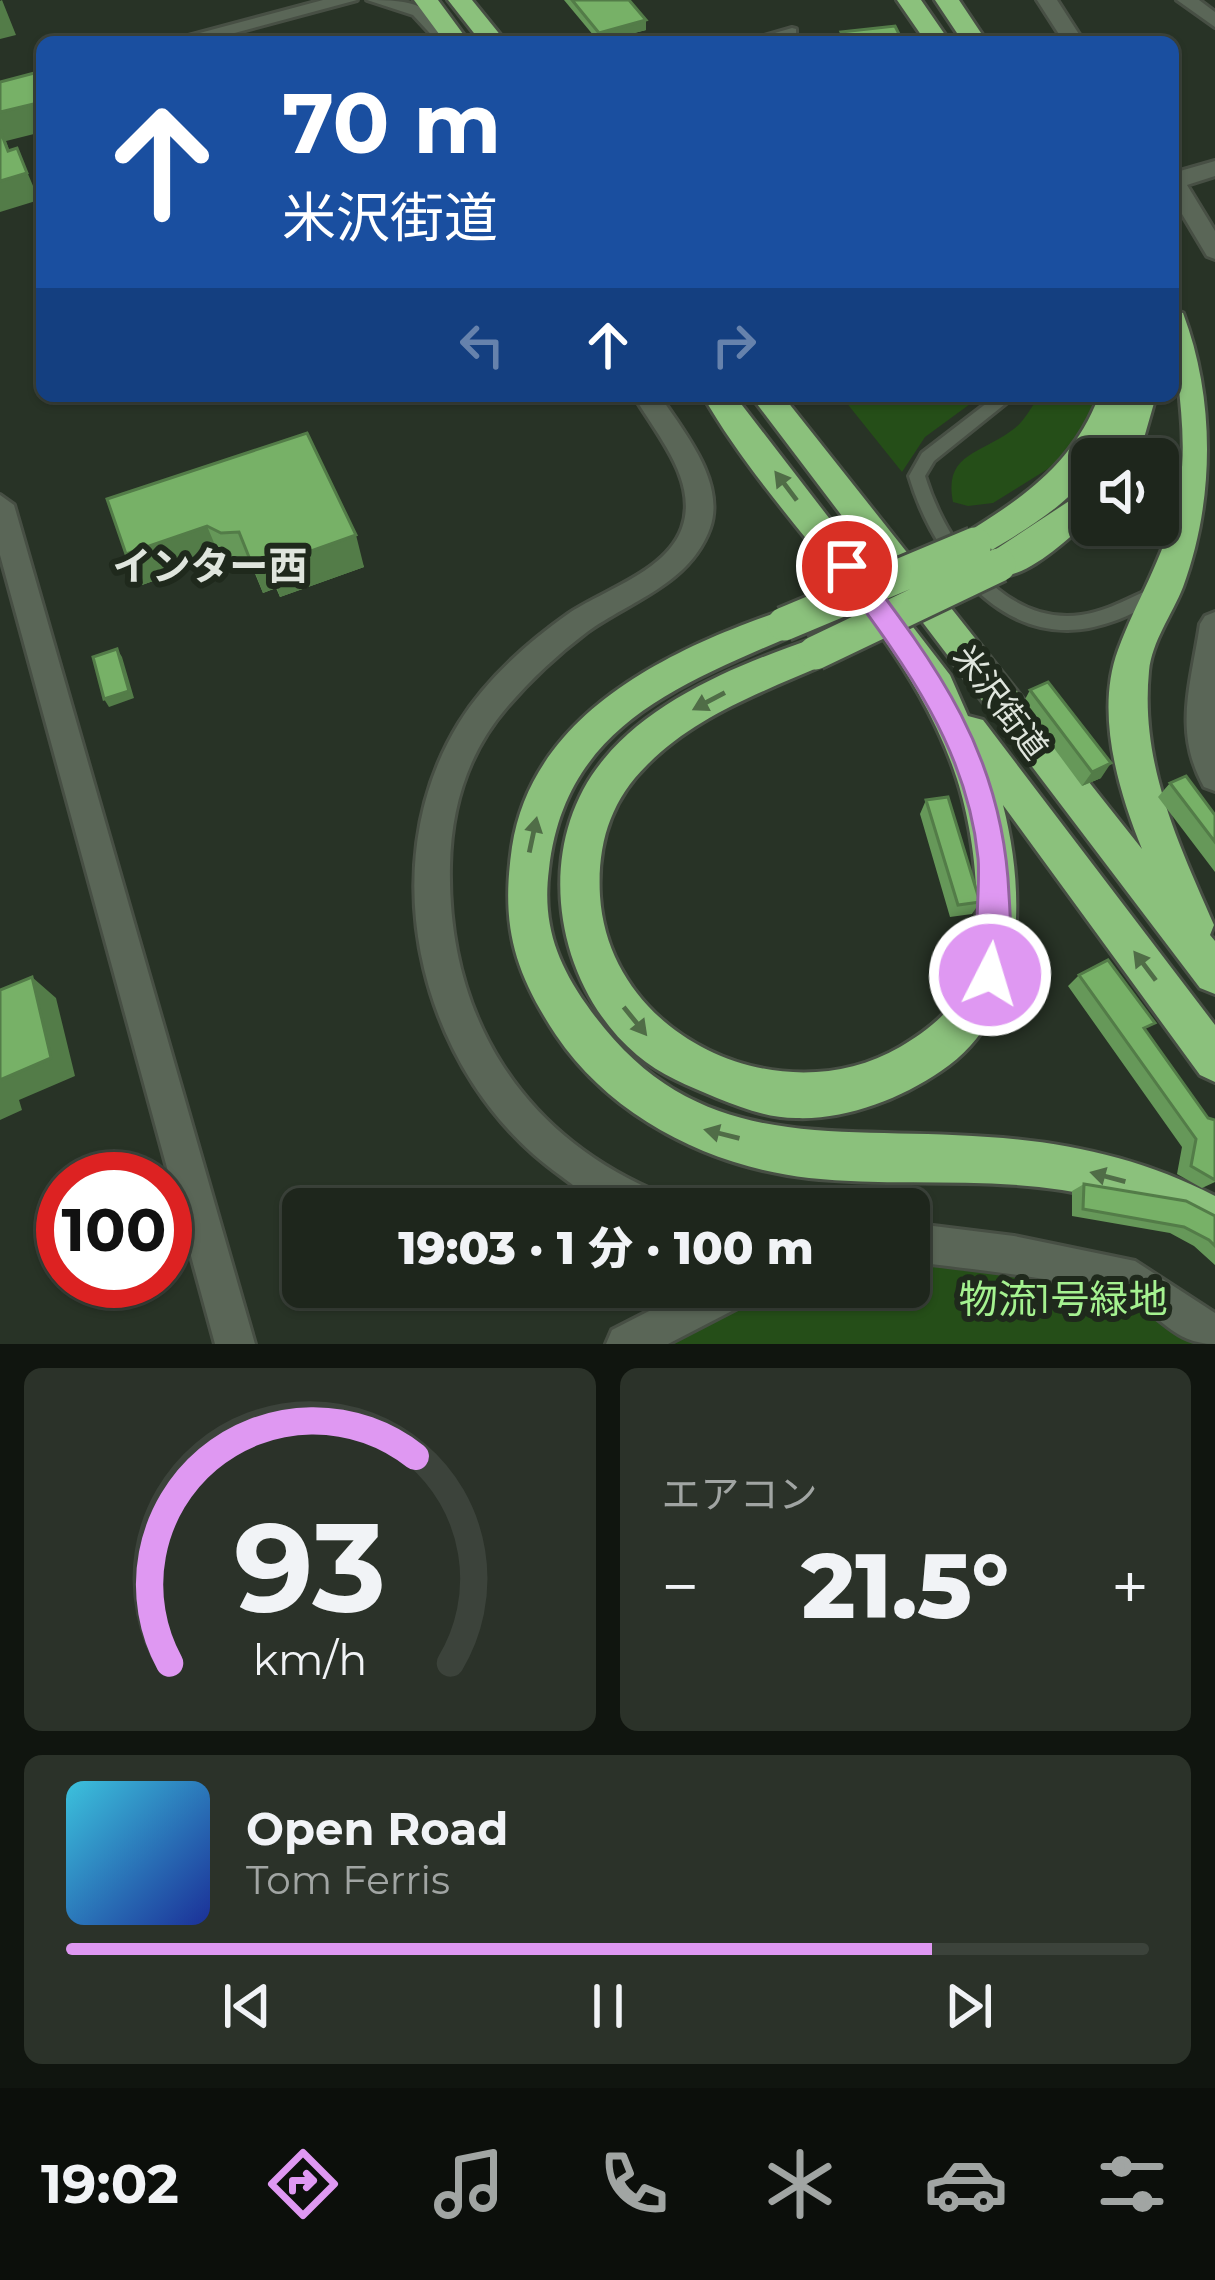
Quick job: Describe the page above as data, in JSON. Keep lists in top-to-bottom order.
{
  "streets": {
    "highway": ["米沢街道"]
  },
  "districts": ["インター西"],
  "parks": ["物流1号緑地"],
  "page": {
    "turn": ["70 m", "米沢街道"],
    "limit": "100",
    "trip": "19:03 · 1 分 · 100 m",
    "tile": "エアコン",
    "heat": ["−", "21.5°", "+"],
    "song": ["Open Road", "Tom Ferris"],
    "tabs": "19:02",
    "gauge": ["93", "km/h"]
  }
}
